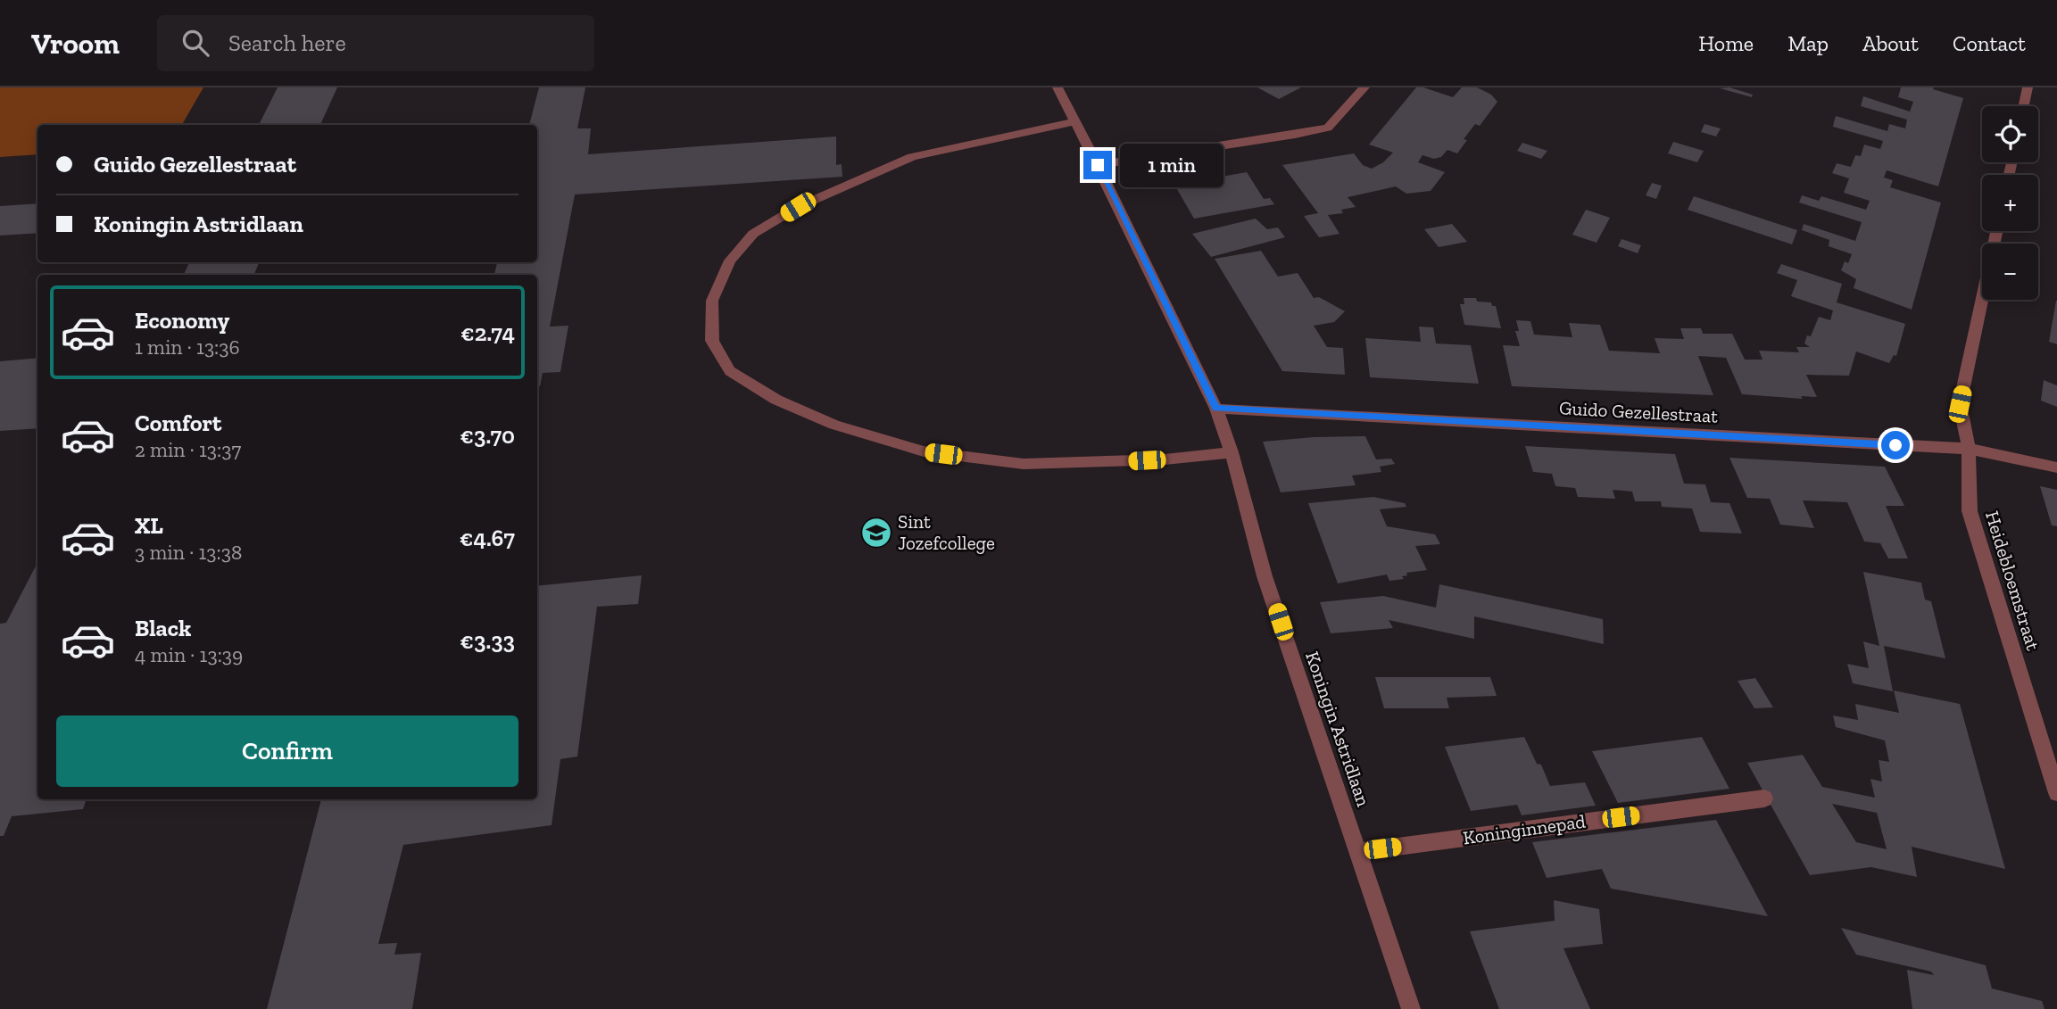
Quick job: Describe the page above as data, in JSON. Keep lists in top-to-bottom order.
{
  "streets": {
    "street": [
      "Guido Gezellestraat",
      "Heidebloemstraat",
      "Koningin Astridlaan",
      "Koninginnepad"
    ]
  },
  "crossings": [
    ["Guido Gezellestraat", "Heidebloemstraat"],
    ["Guido Gezellestraat", "Koningin Astridlaan"],
    ["Koningin Astridlaan", "Koninginnepad"]
  ],
  "places": {
    "school or university": ["Sint Jozefcollege"]
  },
  "page": {
    "header": "Vroom",
    "search": "Search here",
    "nav": [
      "Home",
      "Map",
      "About",
      "Contact"
    ],
    "map_buttons": ["+", "−"],
    "banner": ["Guido Gezellestraat", "Koningin Astridlaan"],
    "bubble": "1 min",
    "list": [
      {
        "name": "Economy",
        "note": "1 min · 13:36",
        "value": "€2.74"
      },
      {
        "name": "Comfort",
        "note": "2 min · 13:37",
        "value": "€3.70"
      },
      {
        "name": "XL",
        "note": "3 min · 13:38",
        "value": "€4.67"
      },
      {
        "name": "Black",
        "note": "4 min · 13:39",
        "value": "€3.33"
      }
    ],
    "buttons": "Confirm"
  }
}
